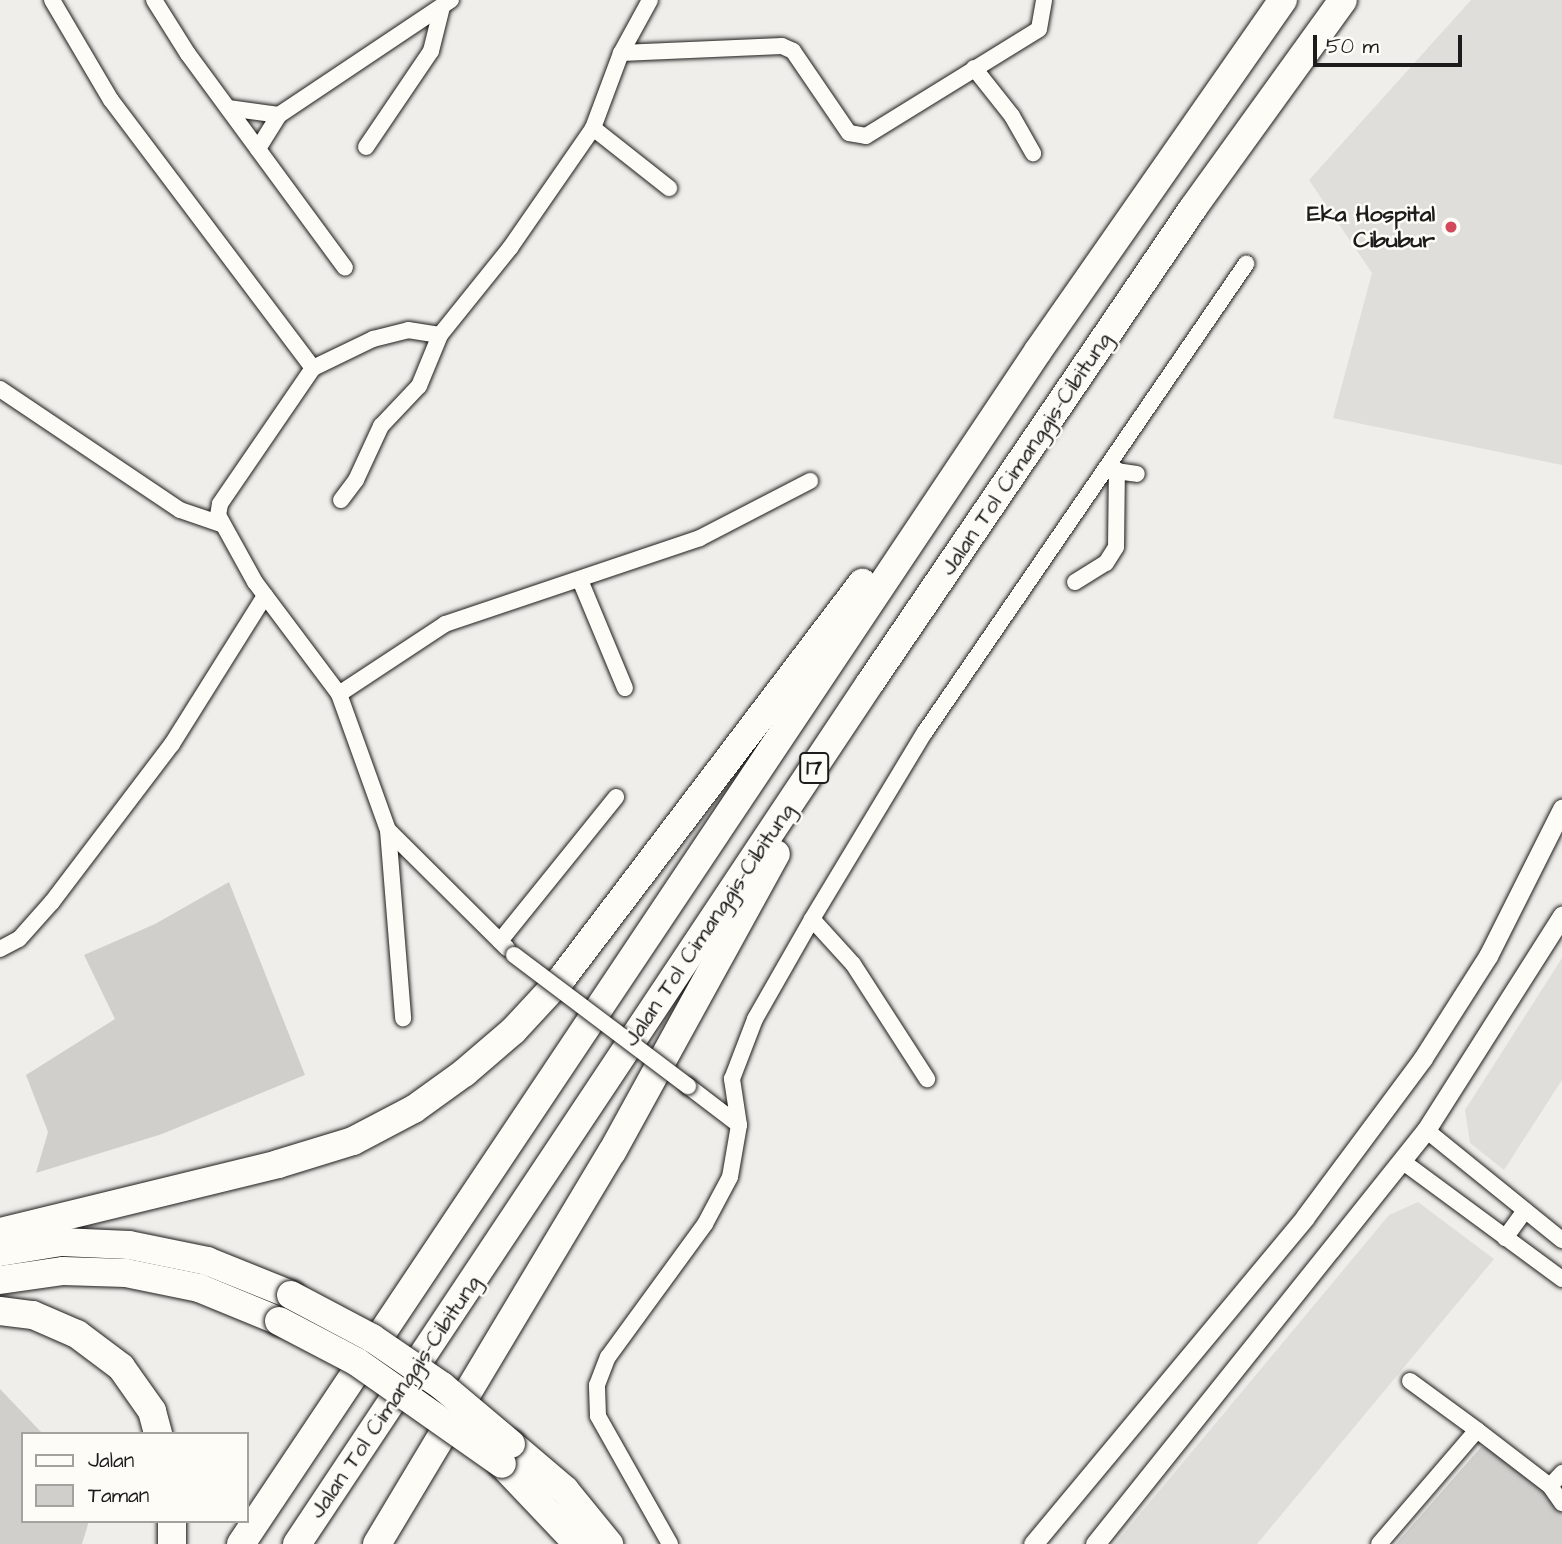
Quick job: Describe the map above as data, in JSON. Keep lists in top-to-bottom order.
{
  "streets": {
    "highway": ["Jalan Tol Cimanggis–Cibitung", "17"]
  },
  "places": ["Eka Hospital Cibubur"],
  "legend": ["Jalan", "Taman"],
  "scale_bar": "50 m"
}
